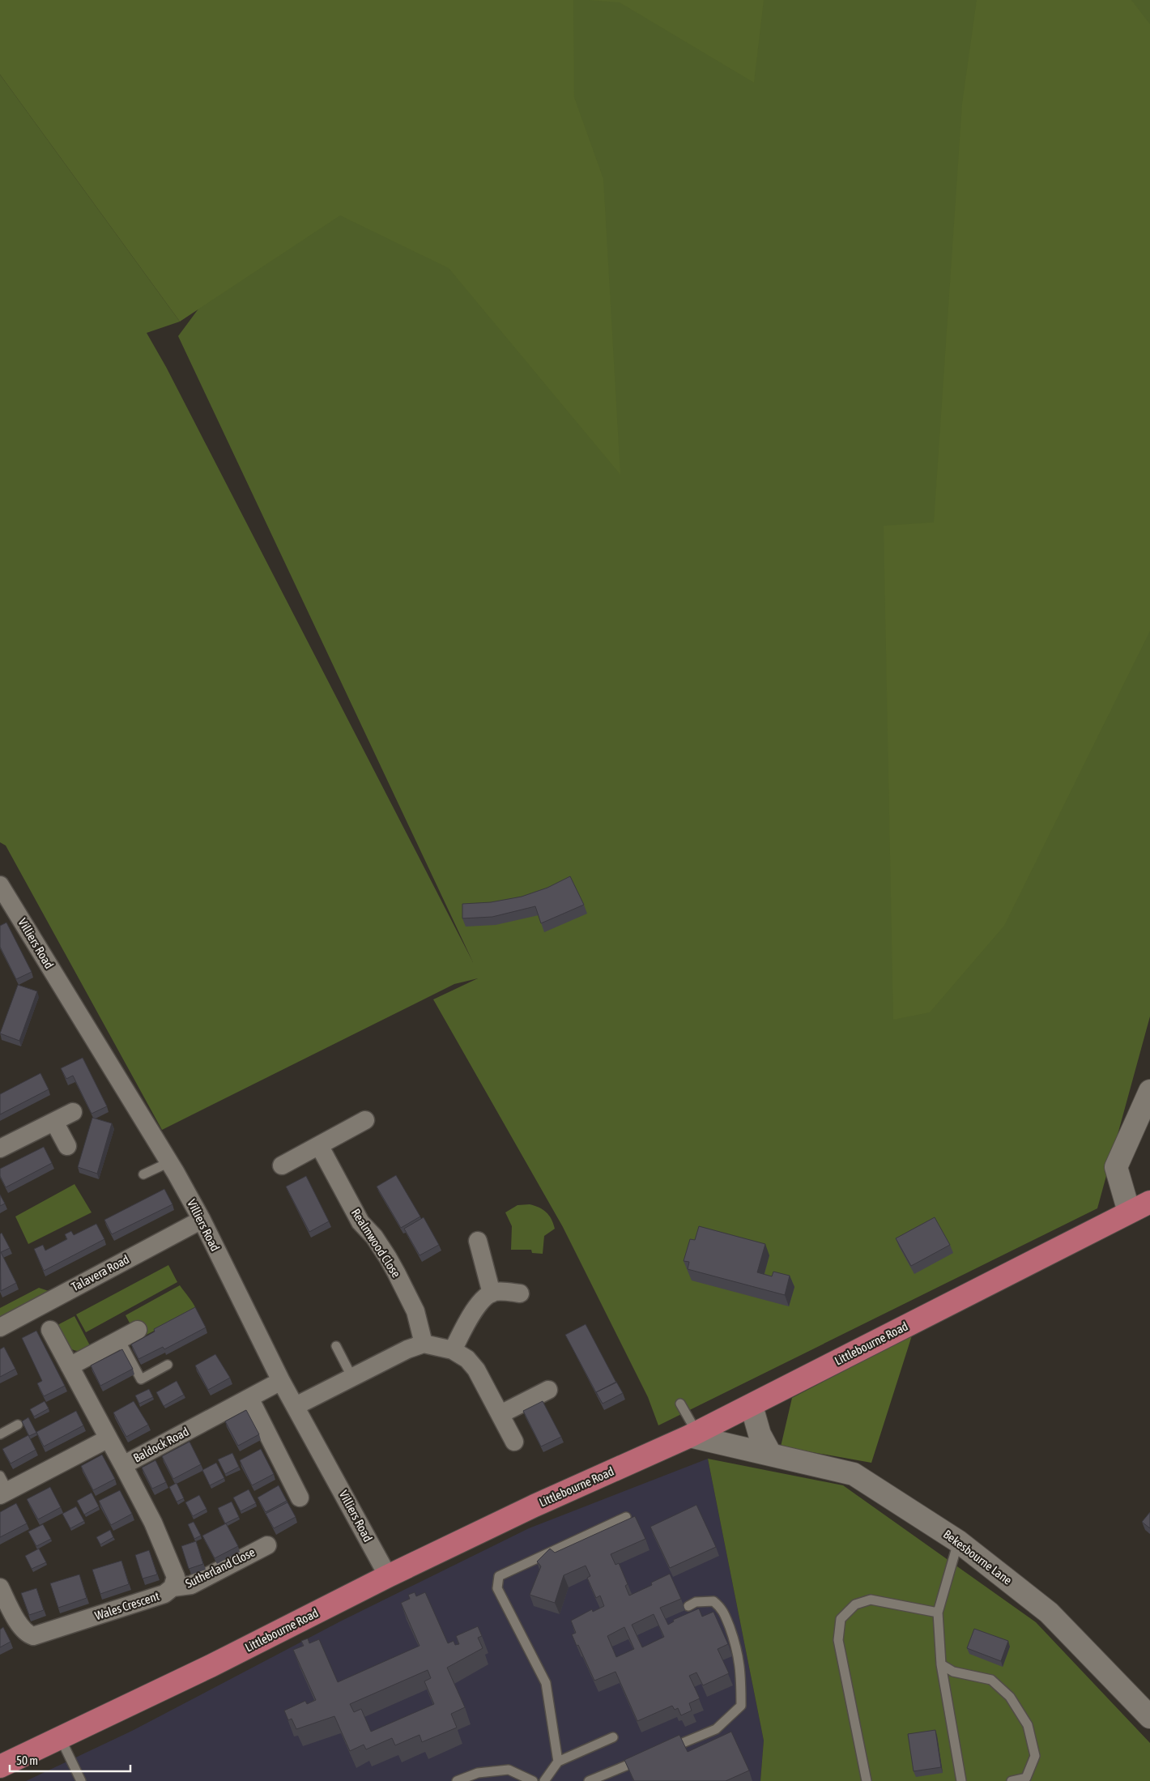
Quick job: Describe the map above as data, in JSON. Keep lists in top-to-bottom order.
{
  "streets": {
    "main road": ["Littlebourne Road"],
    "street": [
      "Villiers Road",
      "Realmwood Close",
      "Talavera Road",
      "Baldock Road",
      "Bekesbourne Lane",
      "Sutherland Close",
      "Wales Crescent"
    ]
  },
  "crossings": [
    ["Villiers Road", "Talavera Road"],
    ["Villiers Road", "Littlebourne Road"],
    ["Villiers Road", "Baldock Road"],
    ["Littlebourne Road", "Bekesbourne Lane"],
    ["Baldock Road", "Wales Crescent"],
    ["Sutherland Close", "Wales Crescent"]
  ],
  "scale_bar": "50 m"
}
